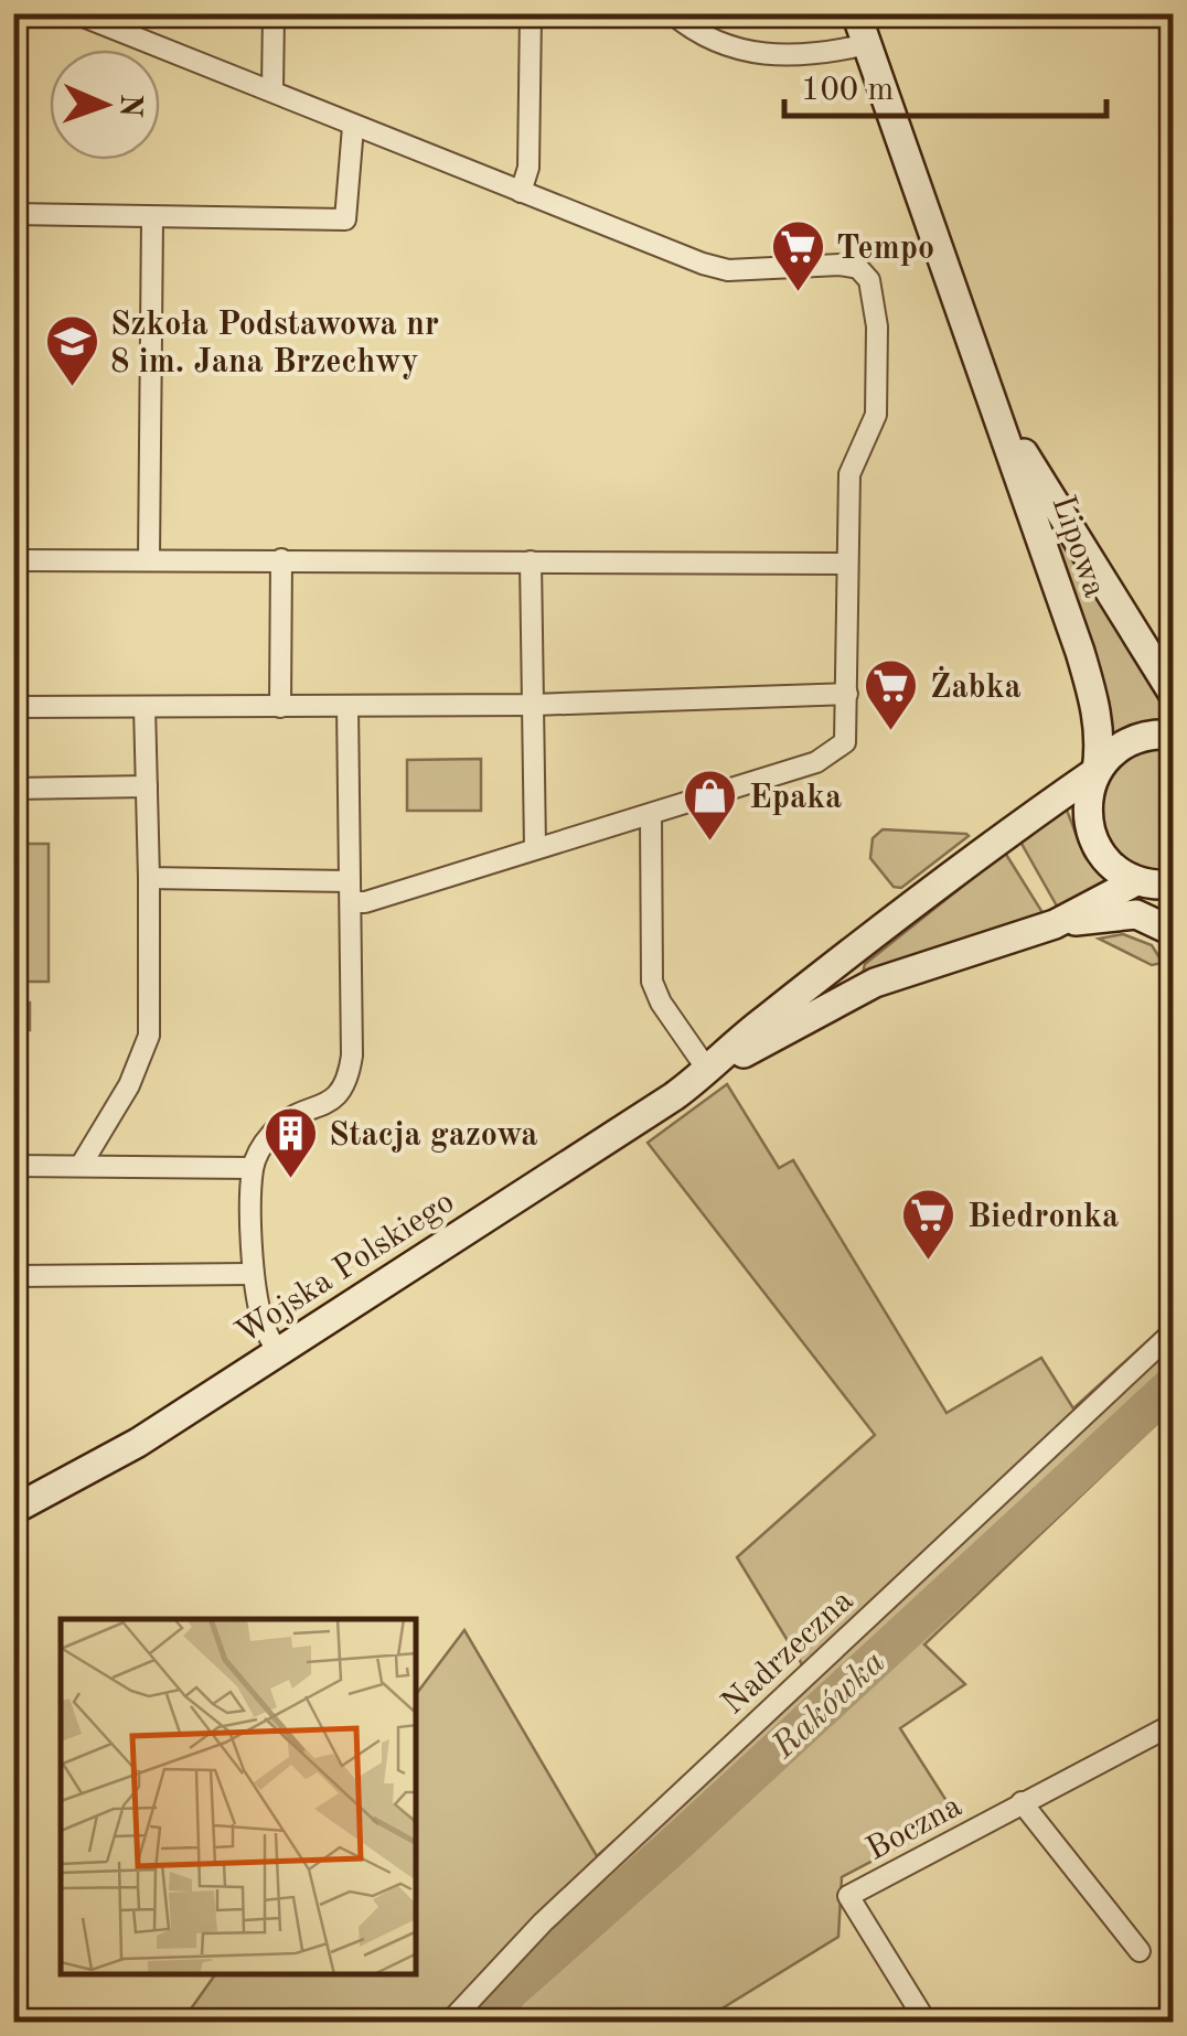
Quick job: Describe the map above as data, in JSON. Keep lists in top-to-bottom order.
{
  "streets": {
    "street": [
      "Lipowa",
      "Wojska Polskiego",
      "Nadrzeczna",
      "Boczna"
    ]
  },
  "crossings": [
    ["Lipowa", "Wojska Polskiego"]
  ],
  "water": ["Rakówka"],
  "places": {
    "supermarket": ["Tempo", "Żabka", "Biedronka"],
    "school or university": ["Szkoła Podstawowa nr 8 im. Jana Brzechwy"],
    "shop": ["Epaka"],
    "building": ["Stacja gazowa"]
  },
  "scale_bar": "100 m",
  "north": "right"
}
